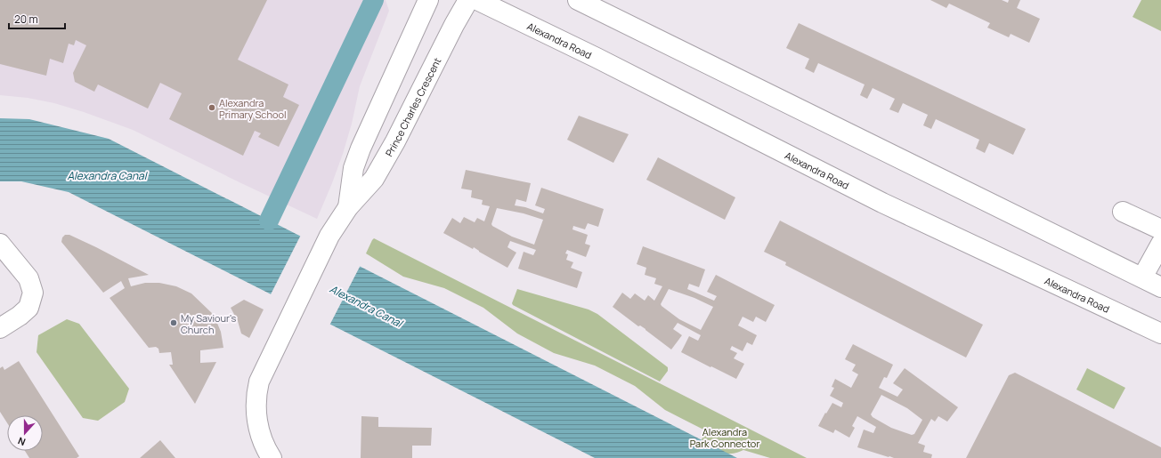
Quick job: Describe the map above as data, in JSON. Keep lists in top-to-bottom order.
{
  "streets": {
    "main road": ["Alexandra Road", "Prince Charles Crescent"]
  },
  "water": ["Alexandra Canal"],
  "parks": ["Alexandra Park Connector"],
  "places": ["Alexandra Primary School", "My Saviour's Church"],
  "scale_bar": "20 m",
  "north": "bottom"
}
